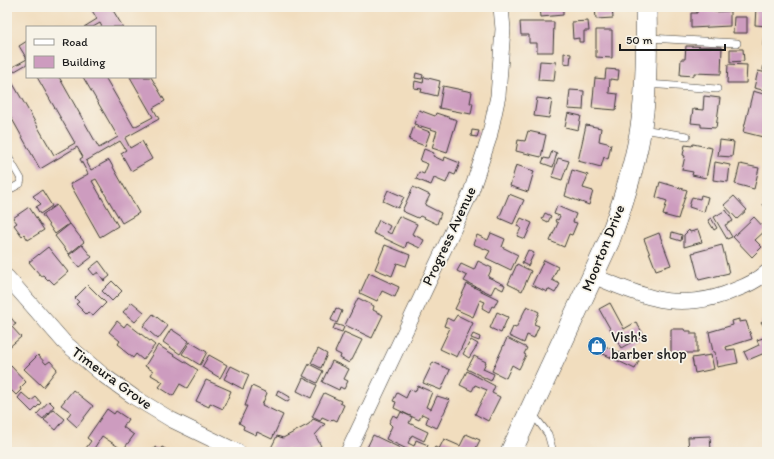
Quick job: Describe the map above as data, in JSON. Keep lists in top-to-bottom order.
{
  "streets": {
    "street": ["Progress Avenue", "Moorton Drive", "Timeura Grove"]
  },
  "places": {
    "shop": ["Vish's barber shop"]
  },
  "legend": ["Road", "Building"],
  "scale_bar": "50 m"
}
